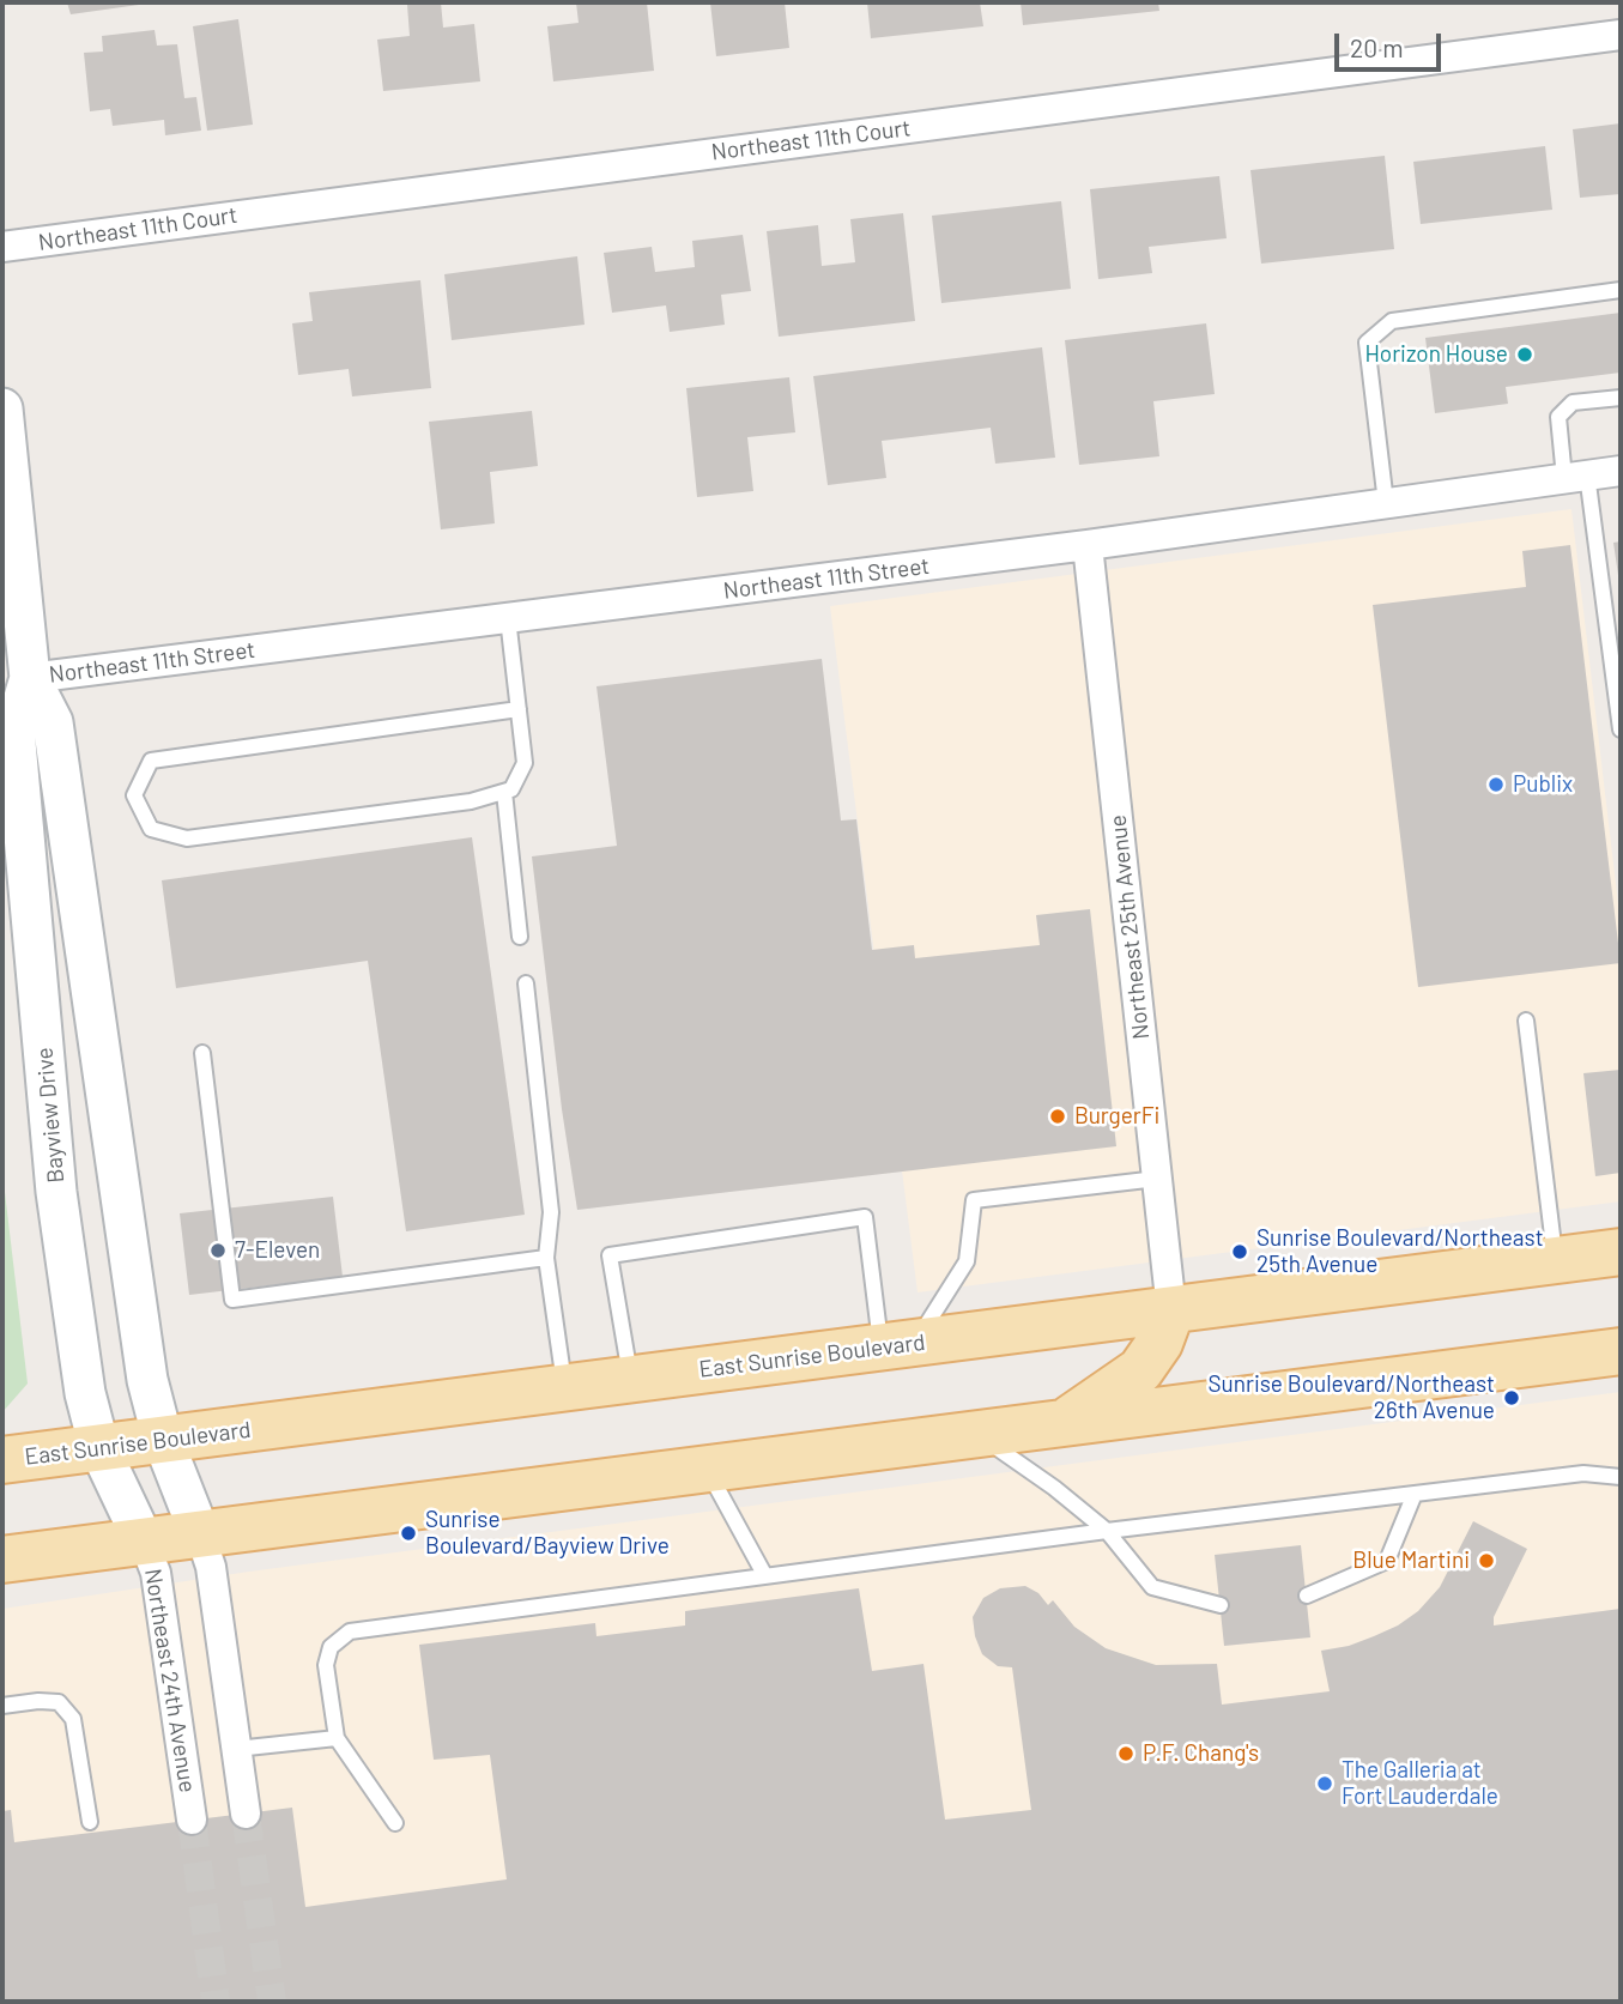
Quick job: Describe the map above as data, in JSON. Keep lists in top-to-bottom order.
{
  "streets": {
    "main road": ["East Sunrise Boulevard"],
    "street": [
      "Northeast 11th Court",
      "Northeast 11th Street",
      "Northeast 25th Avenue",
      "Bayview Drive",
      "Northeast 24th Avenue"
    ]
  },
  "crossings": [
    ["Northeast 11th Street", "Northeast 25th Avenue"],
    ["Northeast 11th Street", "Bayview Drive"],
    ["Northeast 25th Avenue", "East Sunrise Boulevard"],
    ["Bayview Drive", "East Sunrise Boulevard"],
    ["Bayview Drive", "Northeast 24th Avenue"]
  ],
  "places": [
    "Horizon House",
    "Publix",
    "BurgerFi",
    "7-Eleven",
    "Sunrise Boulevard/Northeast 25th Avenue",
    "Sunrise Boulevard/Northeast 26th Avenue",
    "Sunrise Boulevard/Bayview Drive",
    "Blue Martini",
    "P.F. Chang's",
    "The Galleria at Fort Lauderdale"
  ],
  "scale_bar": "20 m"
}
